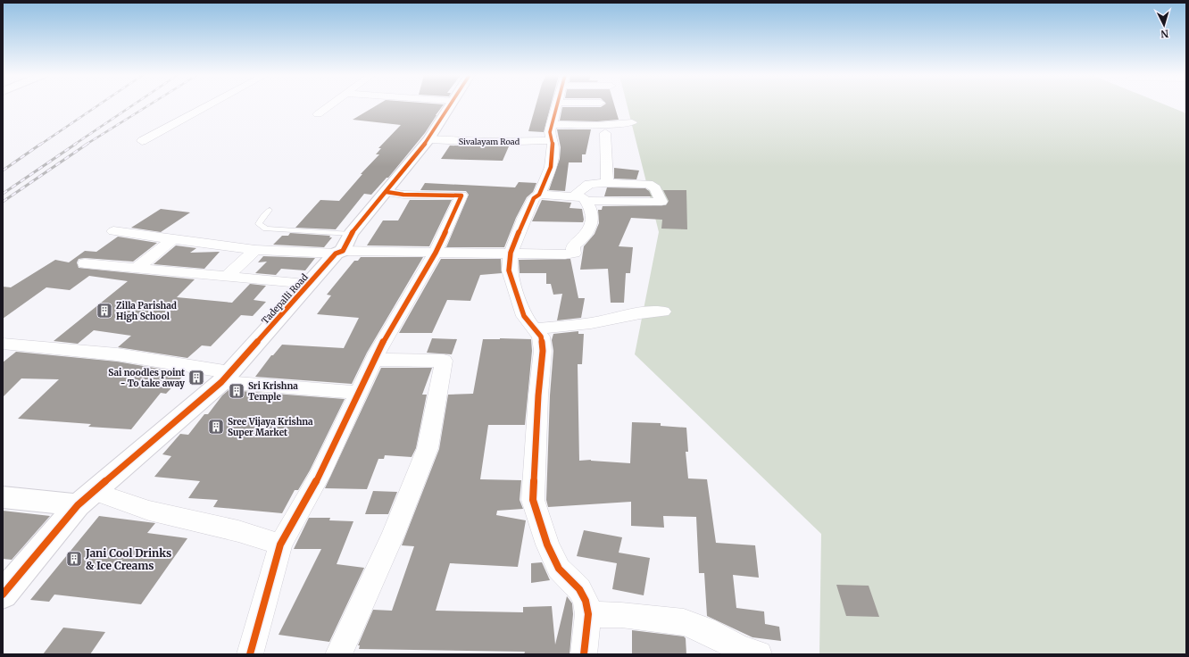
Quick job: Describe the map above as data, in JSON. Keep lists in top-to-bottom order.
{
  "streets": {
    "street": ["Sivalayam Road", "Tadepalli Road"]
  },
  "crossings": [
    ["Sivalayam Road", "Tadepalli Road"]
  ],
  "places": {
    "building": [
      "Zilla Parishad High School",
      "Sai noodles point - To take away",
      "Sri Krishna Temple",
      "Sree Vijaya Krishna Super Market",
      "Jani Cool Drinks & Ice Creams"
    ]
  },
  "north": "bottom"
}
